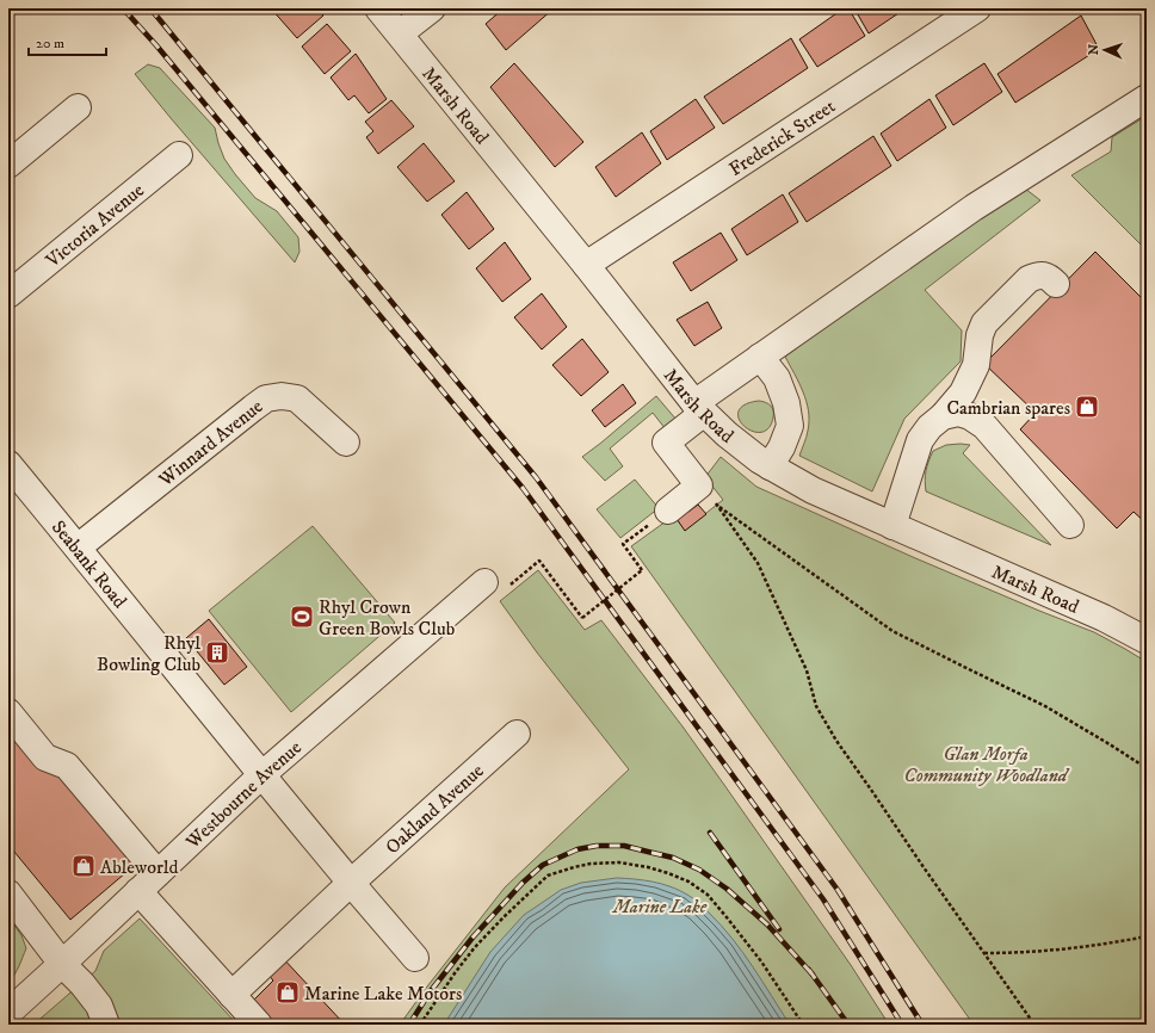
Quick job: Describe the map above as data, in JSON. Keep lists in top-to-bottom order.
{
  "streets": {
    "street": [
      "Marsh Road",
      "Frederick Street",
      "Victoria Avenue",
      "Winnard Avenue",
      "Seabank Road",
      "Westbourne Avenue",
      "Oakland Avenue"
    ]
  },
  "crossings": [
    ["Marsh Road", "Frederick Street"],
    ["Winnard Avenue", "Seabank Road"],
    ["Seabank Road", "Westbourne Avenue"]
  ],
  "parks": ["Glan Morfa Community Woodland", "Marine Lake"],
  "places": {
    "shop": ["Cambrian spares", "Ableworld", "Marine Lake Motors"],
    "sports": ["Rhyl Crown Green Bowls Club"],
    "building": ["Rhyl Bowling Club"]
  },
  "scale_bar": "20 m",
  "north": "left"
}
